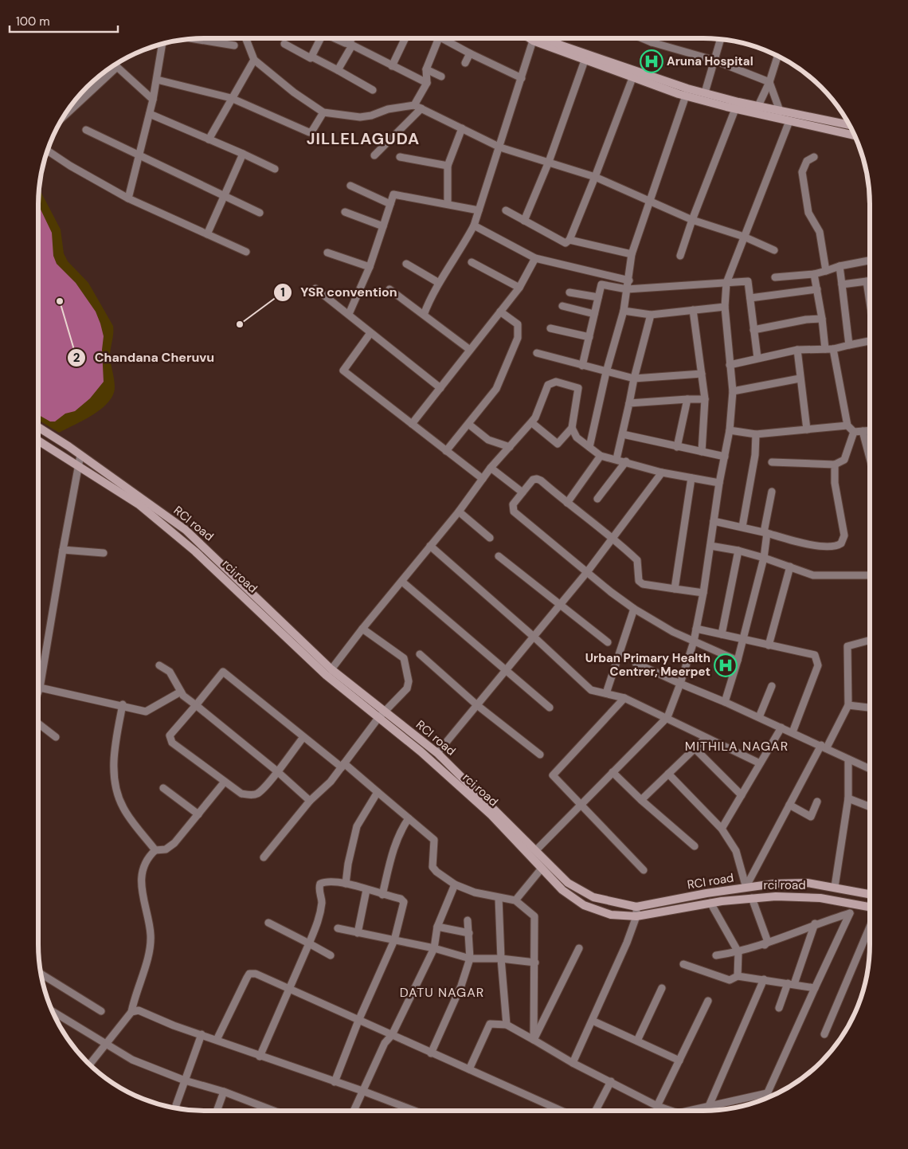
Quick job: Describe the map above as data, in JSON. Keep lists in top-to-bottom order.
{
  "streets": {
    "main road": ["RCI road", "rci road"]
  },
  "districts": ["JILLELAGUDA", "MITHILA NAGAR", "DATU NAGAR"],
  "places": {
    "hospital": ["Aruna Hospital", "Urban Primary Health Centrer, Meerpet"],
    "other": ["Chandana Cheruvu", "YSR convention"]
  },
  "scale_bar": "100 m"
}
